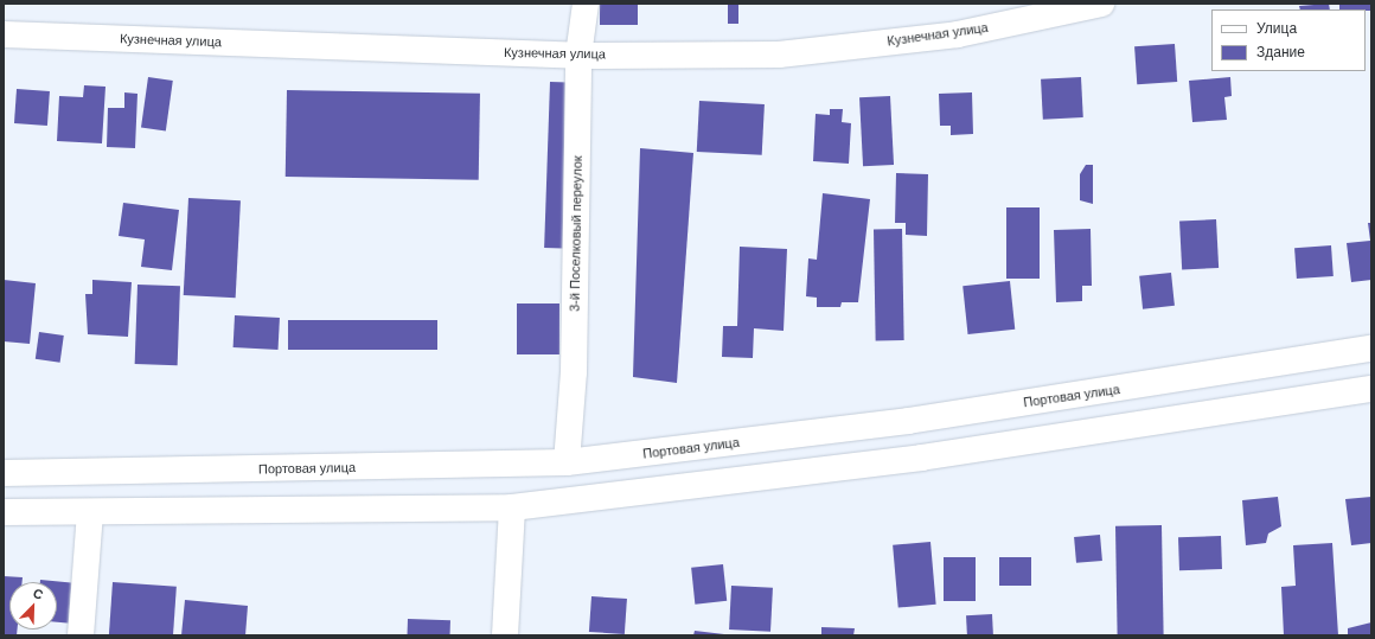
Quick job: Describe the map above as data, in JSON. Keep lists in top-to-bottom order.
{
  "streets": {
    "main road": ["Кузнечная улица", "3-й Поселковый переулок", "Портовая улица"]
  },
  "crossings": [
    ["Кузнечная улица", "3-й Поселковый переулок"],
    ["3-й Поселковый переулок", "Портовая улица"]
  ],
  "legend": ["Улица", "Здание"],
  "north": "top right"
}
